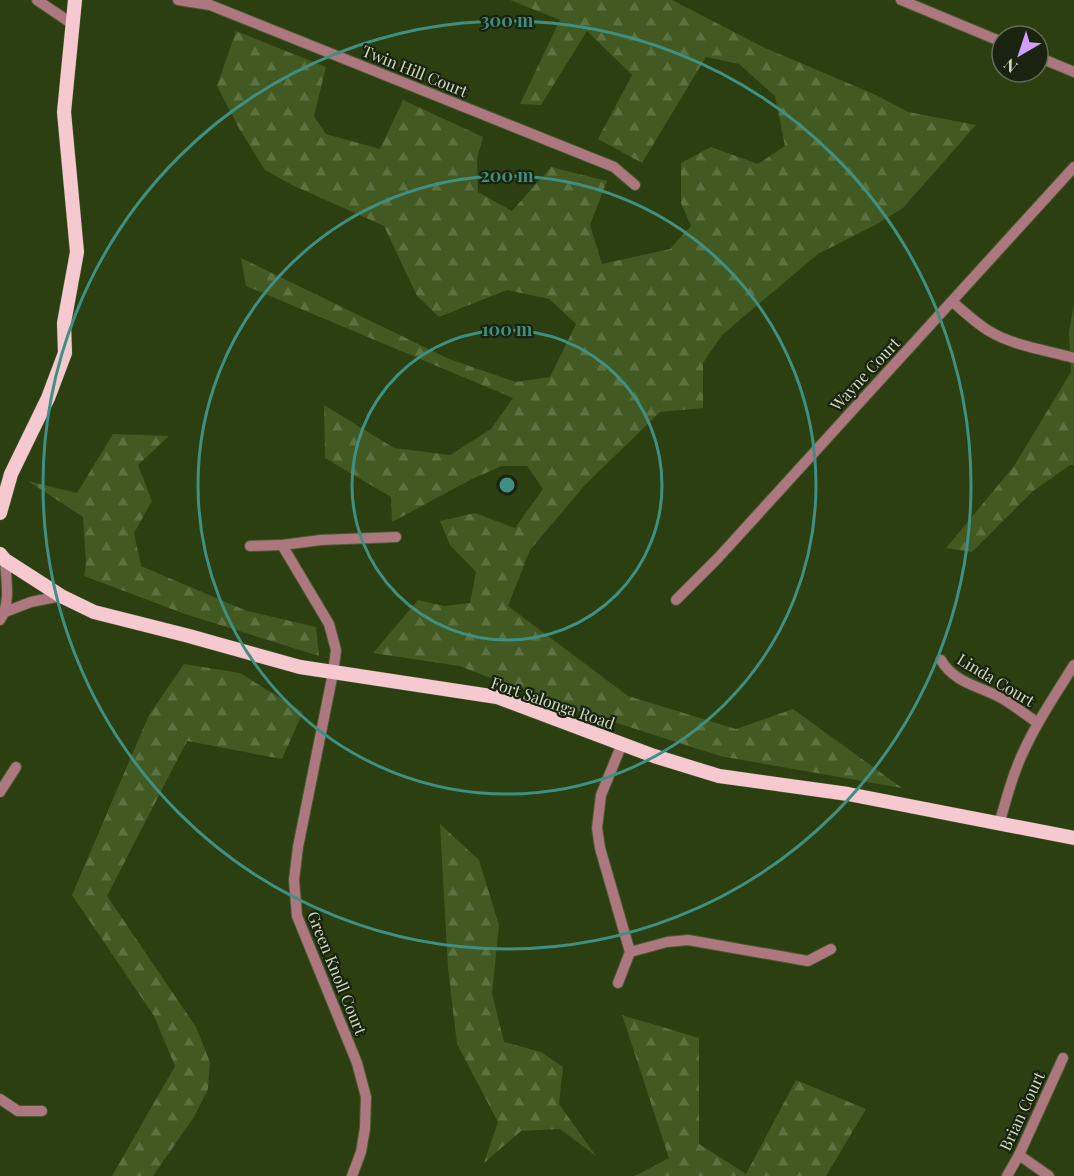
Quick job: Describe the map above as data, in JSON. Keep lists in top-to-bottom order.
{
  "streets": {
    "main road": ["Fort Salonga Road"],
    "street": [
      "Twin Hill Court",
      "Wayne Court",
      "Linda Court",
      "Green Knoll Court",
      "Brian Court"
    ]
  },
  "crossings": [
    ["Fort Salonga Road", "Green Knoll Court"]
  ],
  "north": "bottom left",
  "rings": ["300 m", "200 m", "100 m"]
}
